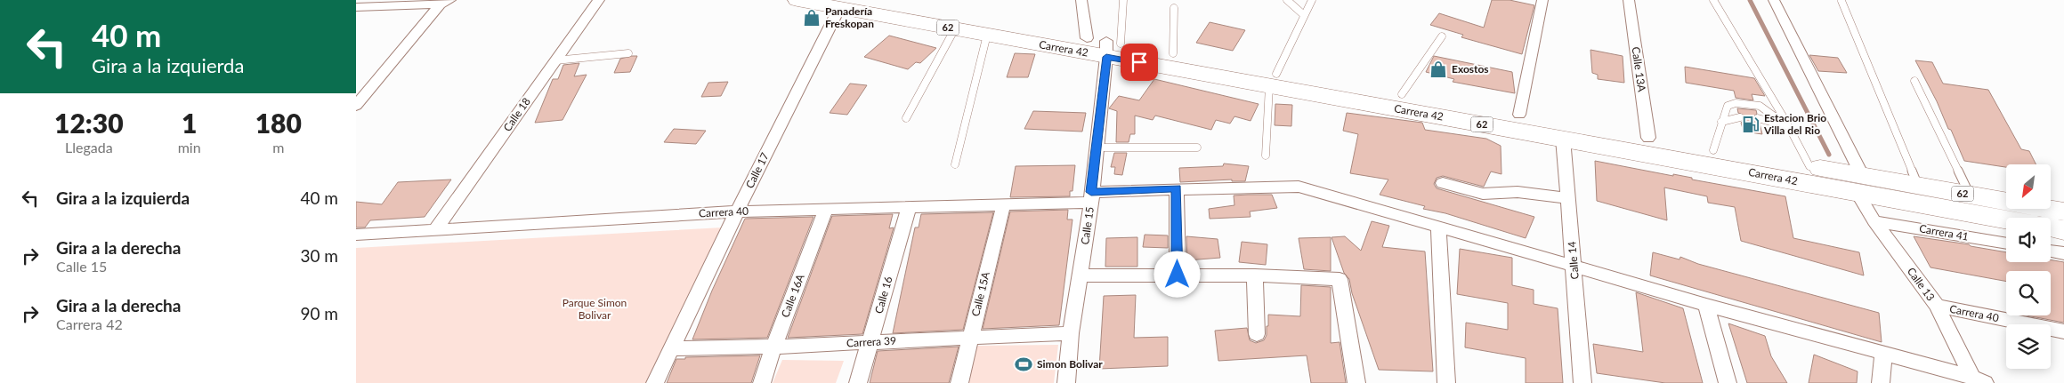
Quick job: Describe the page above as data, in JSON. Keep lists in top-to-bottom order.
{
  "streets": {
    "highway": ["62", "Carrera 42"],
    "street": [
      "Calle 13A",
      "Calle 18",
      "Calle 17",
      "Carrera 40",
      "Calle 15",
      "Carrera 41",
      "Calle 14",
      "Calle 13",
      "Calle 15A",
      "Calle 16",
      "Calle 16A",
      "Carrera 39"
    ]
  },
  "crossings": [
    ["Carrera 42", "Calle 13A"],
    ["Carrera 42", "Calle 17"],
    ["Carrera 42", "Calle 15"],
    ["Carrera 42", "Calle 14"],
    ["Carrera 42", "Calle 13"],
    ["Calle 18", "Carrera 40"],
    ["Calle 17", "Carrera 40"],
    ["Calle 17", "Carrera 39"],
    ["Carrera 40", "Calle 15"],
    ["Carrera 40", "Calle 14"],
    ["Carrera 40", "Calle 13"],
    ["Carrera 40", "Calle 15A"],
    ["Carrera 40", "Calle 16"],
    ["Carrera 40", "Calle 16A"],
    ["Calle 15", "Carrera 39"],
    ["Carrera 41", "Calle 13"],
    ["Calle 15A", "Carrera 39"],
    ["Calle 16", "Carrera 39"],
    ["Calle 16A", "Carrera 39"]
  ],
  "parks": ["Parque Simon Bolivar"],
  "places": {
    "shop": ["Panadería Freskopan", "Exostos"],
    "fuel station": ["Estacion Brio Villa del Rio"],
    "sports": ["Simon Bolivar"]
  },
  "north": "bottom left",
  "page": {
    "turn": ["40 m", "Gira a la izquierda"],
    "eta": [
      "12:30",
      "Llegada",
      "1",
      "min",
      "180",
      "m"
    ],
    "list": [
      {
        "name": "Gira a la izquierda",
        "value": "40 m"
      },
      {
        "name": "Gira a la derecha",
        "note": "Calle 15",
        "value": "30 m"
      },
      {
        "name": "Gira a la derecha",
        "note": "Carrera 42",
        "value": "90 m"
      }
    ]
  }
}
